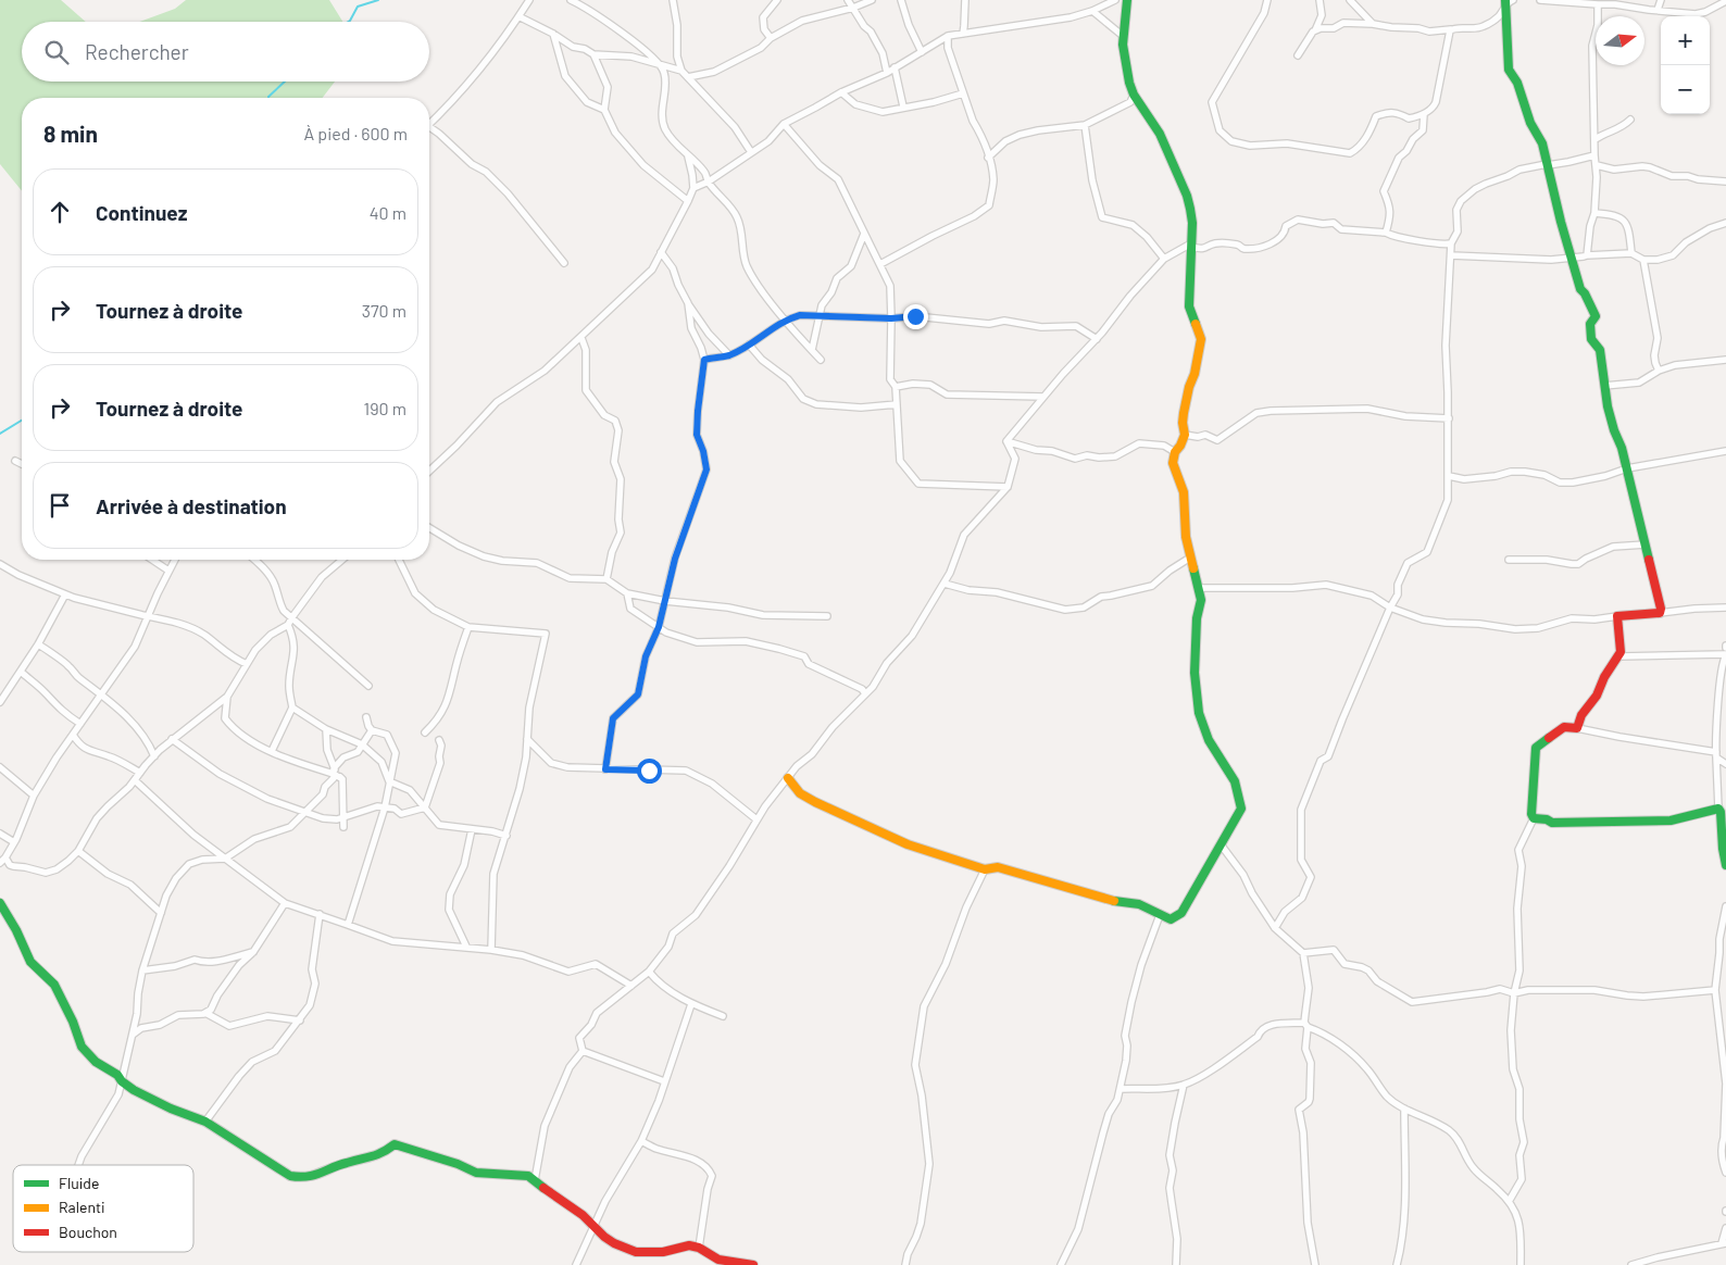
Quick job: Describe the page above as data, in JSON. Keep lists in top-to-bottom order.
{
  "legend": ["Fluide", "Ralenti", "Bouchon"],
  "north": "right",
  "page": {
    "map_buttons": ["+", "−"],
    "search": "Rechercher",
    "heading": ["8 min", "À pied · 600 m"],
    "list": [
      ["Continuez", "40 m"],
      ["Tournez à droite", "370 m"],
      ["Tournez à droite", "190 m"],
      "Arrivée à destination"
    ]
  }
}
